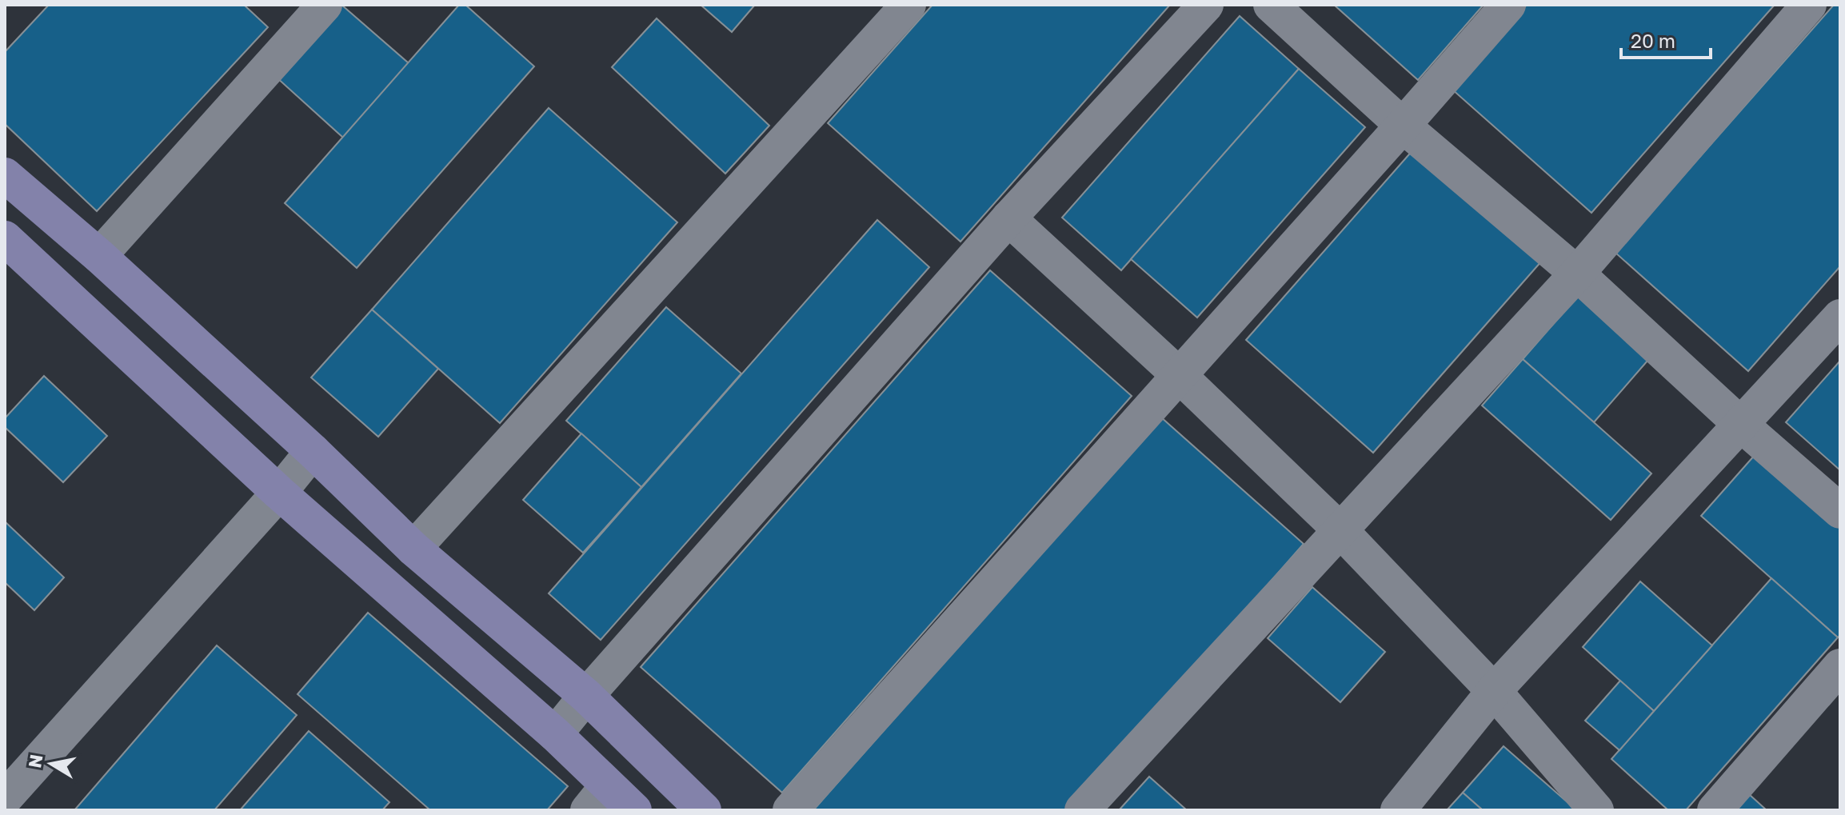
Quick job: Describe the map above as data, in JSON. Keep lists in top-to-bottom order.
{
  "scale_bar": "20 m",
  "north": "left"
}
